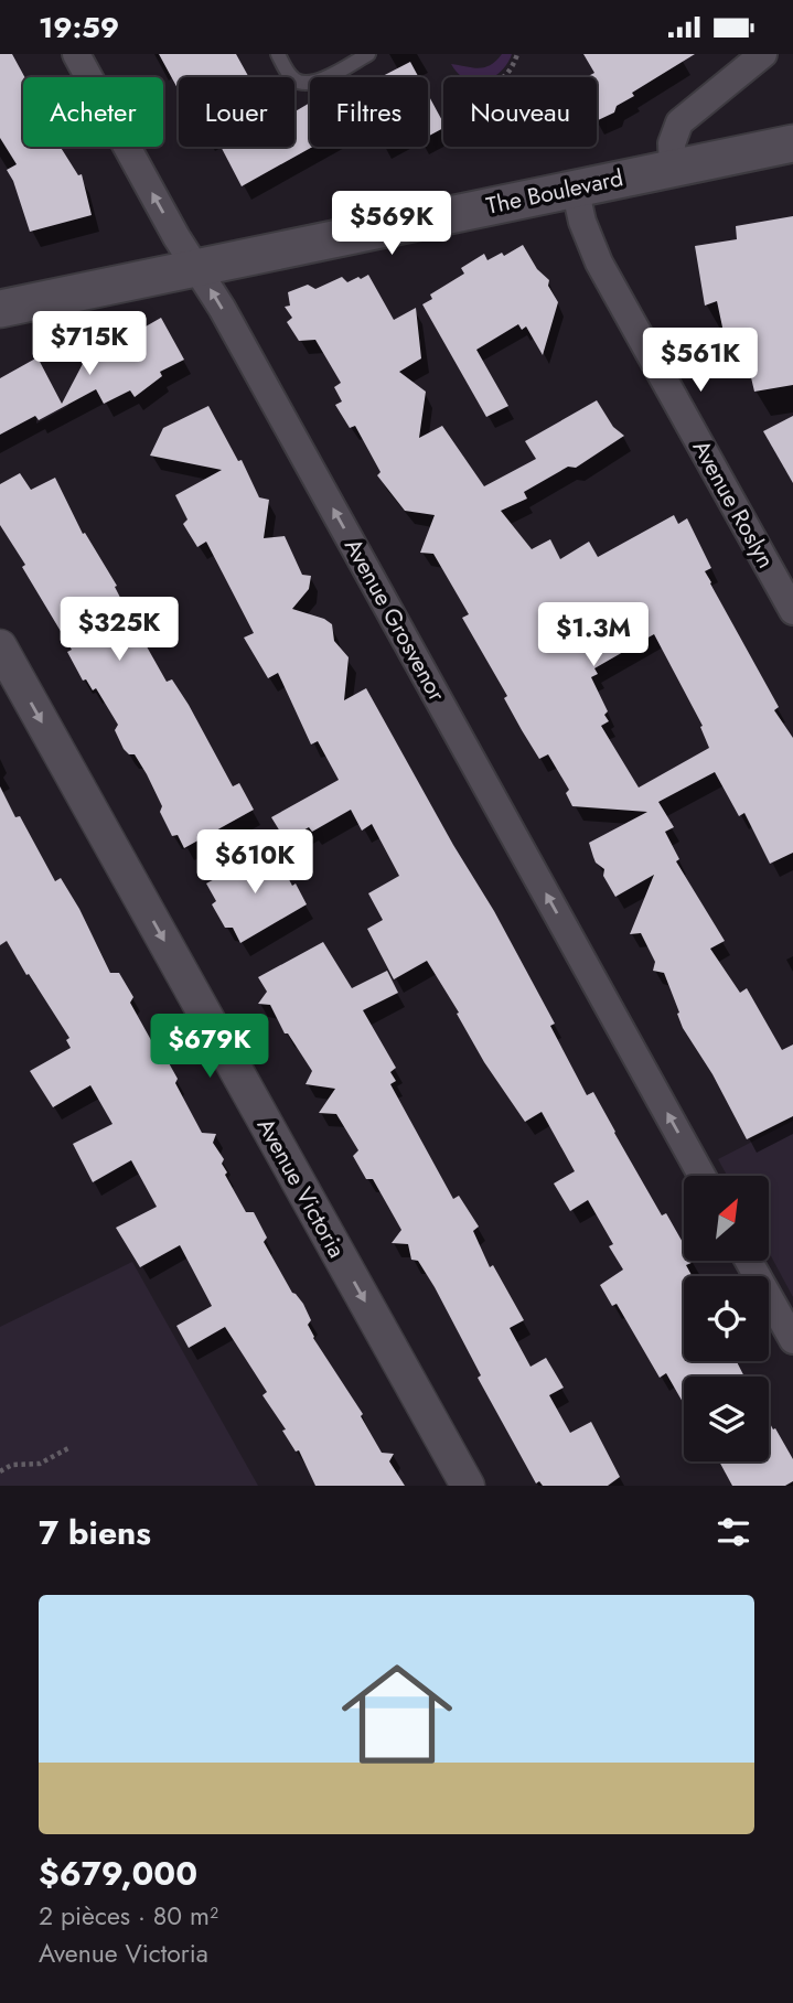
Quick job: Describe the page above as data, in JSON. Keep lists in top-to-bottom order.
{
  "streets": {
    "main road": ["The Boulevard"],
    "street": ["Avenue Roslyn", "Avenue Grosvenor", "Avenue Victoria"]
  },
  "crossings": [
    ["The Boulevard", "Avenue Roslyn"],
    ["The Boulevard", "Avenue Grosvenor"]
  ],
  "one_way": ["Avenue Grosvenor", "Avenue Victoria"],
  "north": "top right",
  "page": {
    "status": "19:59",
    "chip": [
      "Acheter",
      "Louer",
      "Filtres",
      "Nouveau"
    ],
    "price": [
      "$569K",
      "$715K",
      "$561K",
      "$325K",
      "$1.3M",
      "$610K",
      "$679K"
    ],
    "heading": "7 biens",
    "list": [
      {
        "name": "$679,000",
        "note": "2 pièces · 80 m² · Avenue Victoria"
      }
    ]
  }
}
